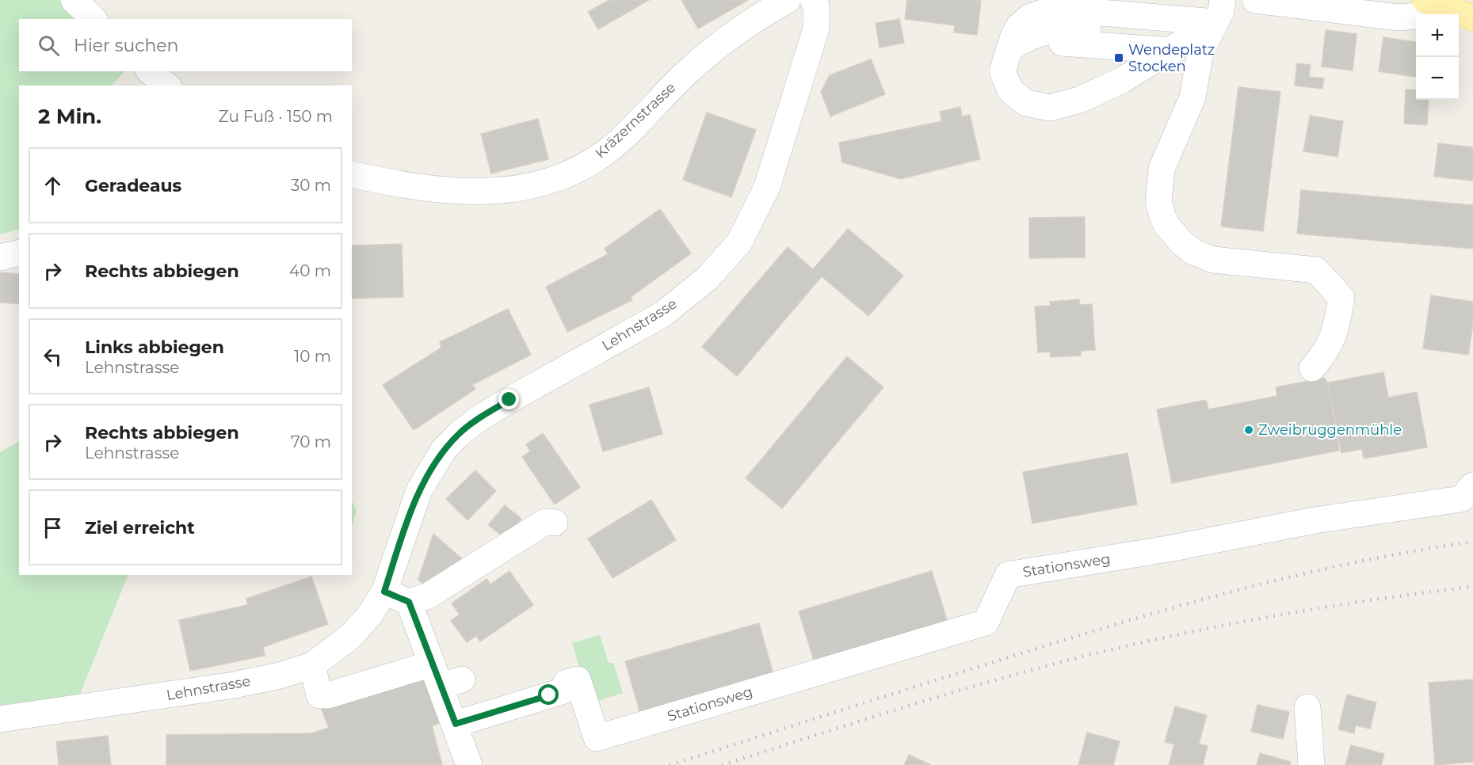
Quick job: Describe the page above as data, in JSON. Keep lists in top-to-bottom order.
{
  "streets": {
    "street": ["Kräzernstrasse", "Lehnstrasse", "Stationsweg"]
  },
  "places": {
    "transit": ["Wendeplatz Stocken"],
    "other": ["Zweibruggenmühle"]
  },
  "page": {
    "map_buttons": ["+", "−"],
    "search": "Hier suchen",
    "heading": ["2 Min.", "Zu Fuß · 150 m"],
    "list": [
      ["Geradeaus", "30 m"],
      ["Rechts abbiegen", "40 m"],
      ["Links abbiegen", "Lehnstrasse", "10 m"],
      ["Rechts abbiegen", "Lehnstrasse", "70 m"],
      "Ziel erreicht"
    ]
  }
}
